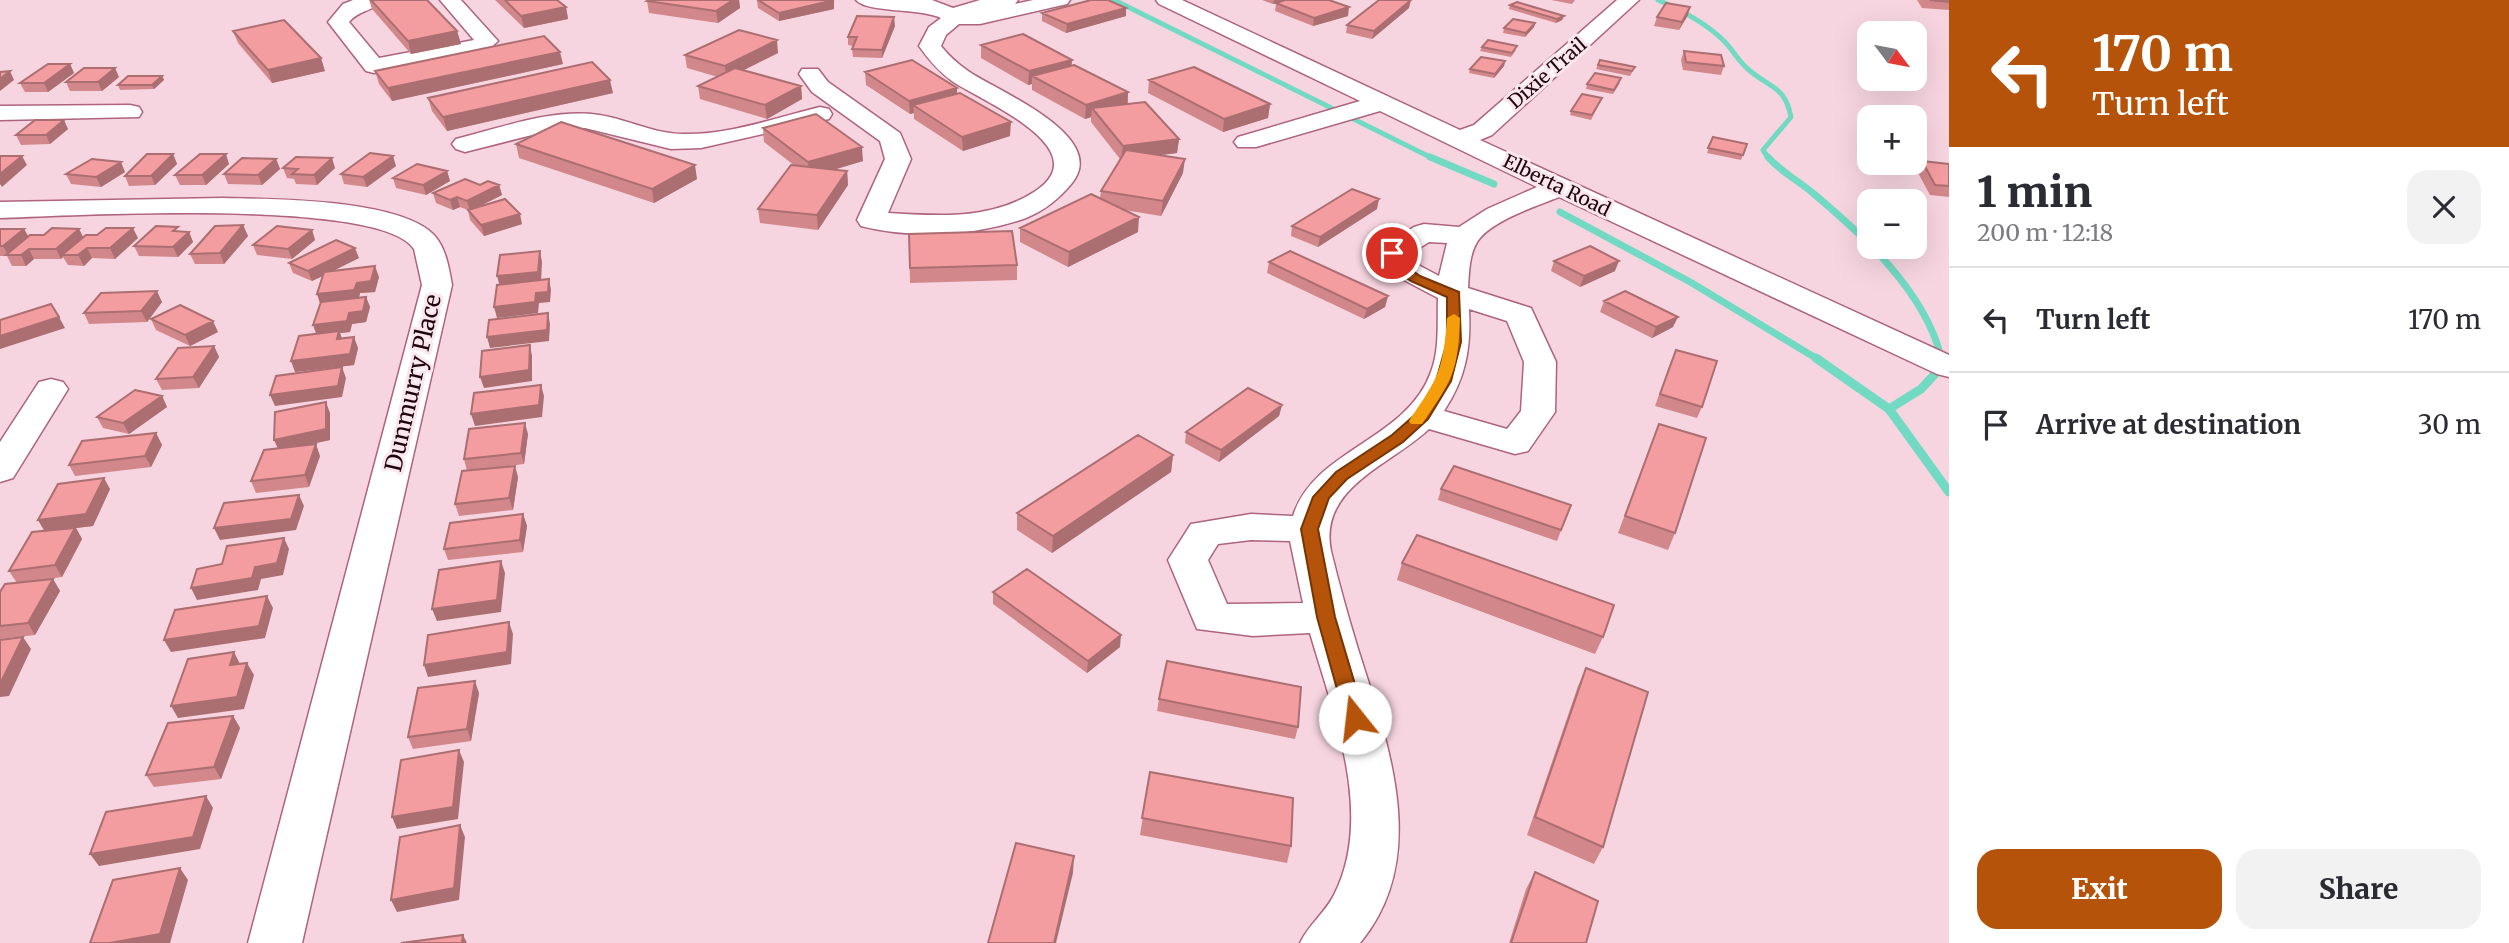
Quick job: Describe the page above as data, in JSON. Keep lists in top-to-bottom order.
{
  "streets": {
    "street": ["Dixie Trail", "Elberta Road", "Dunmurry Place"]
  },
  "crossings": [
    ["Dixie Trail", "Elberta Road"]
  ],
  "north": "bottom right",
  "page": {
    "turn": ["170 m", "Turn left"],
    "map_buttons": ["+", "−"],
    "heading": ["1 min", "200 m · 12:18"],
    "list": [
      {
        "name": "Turn left",
        "value": "170 m"
      },
      {
        "name": "Arrive at destination",
        "value": "30 m"
      }
    ],
    "buttons": ["Exit", "Share"]
  }
}
